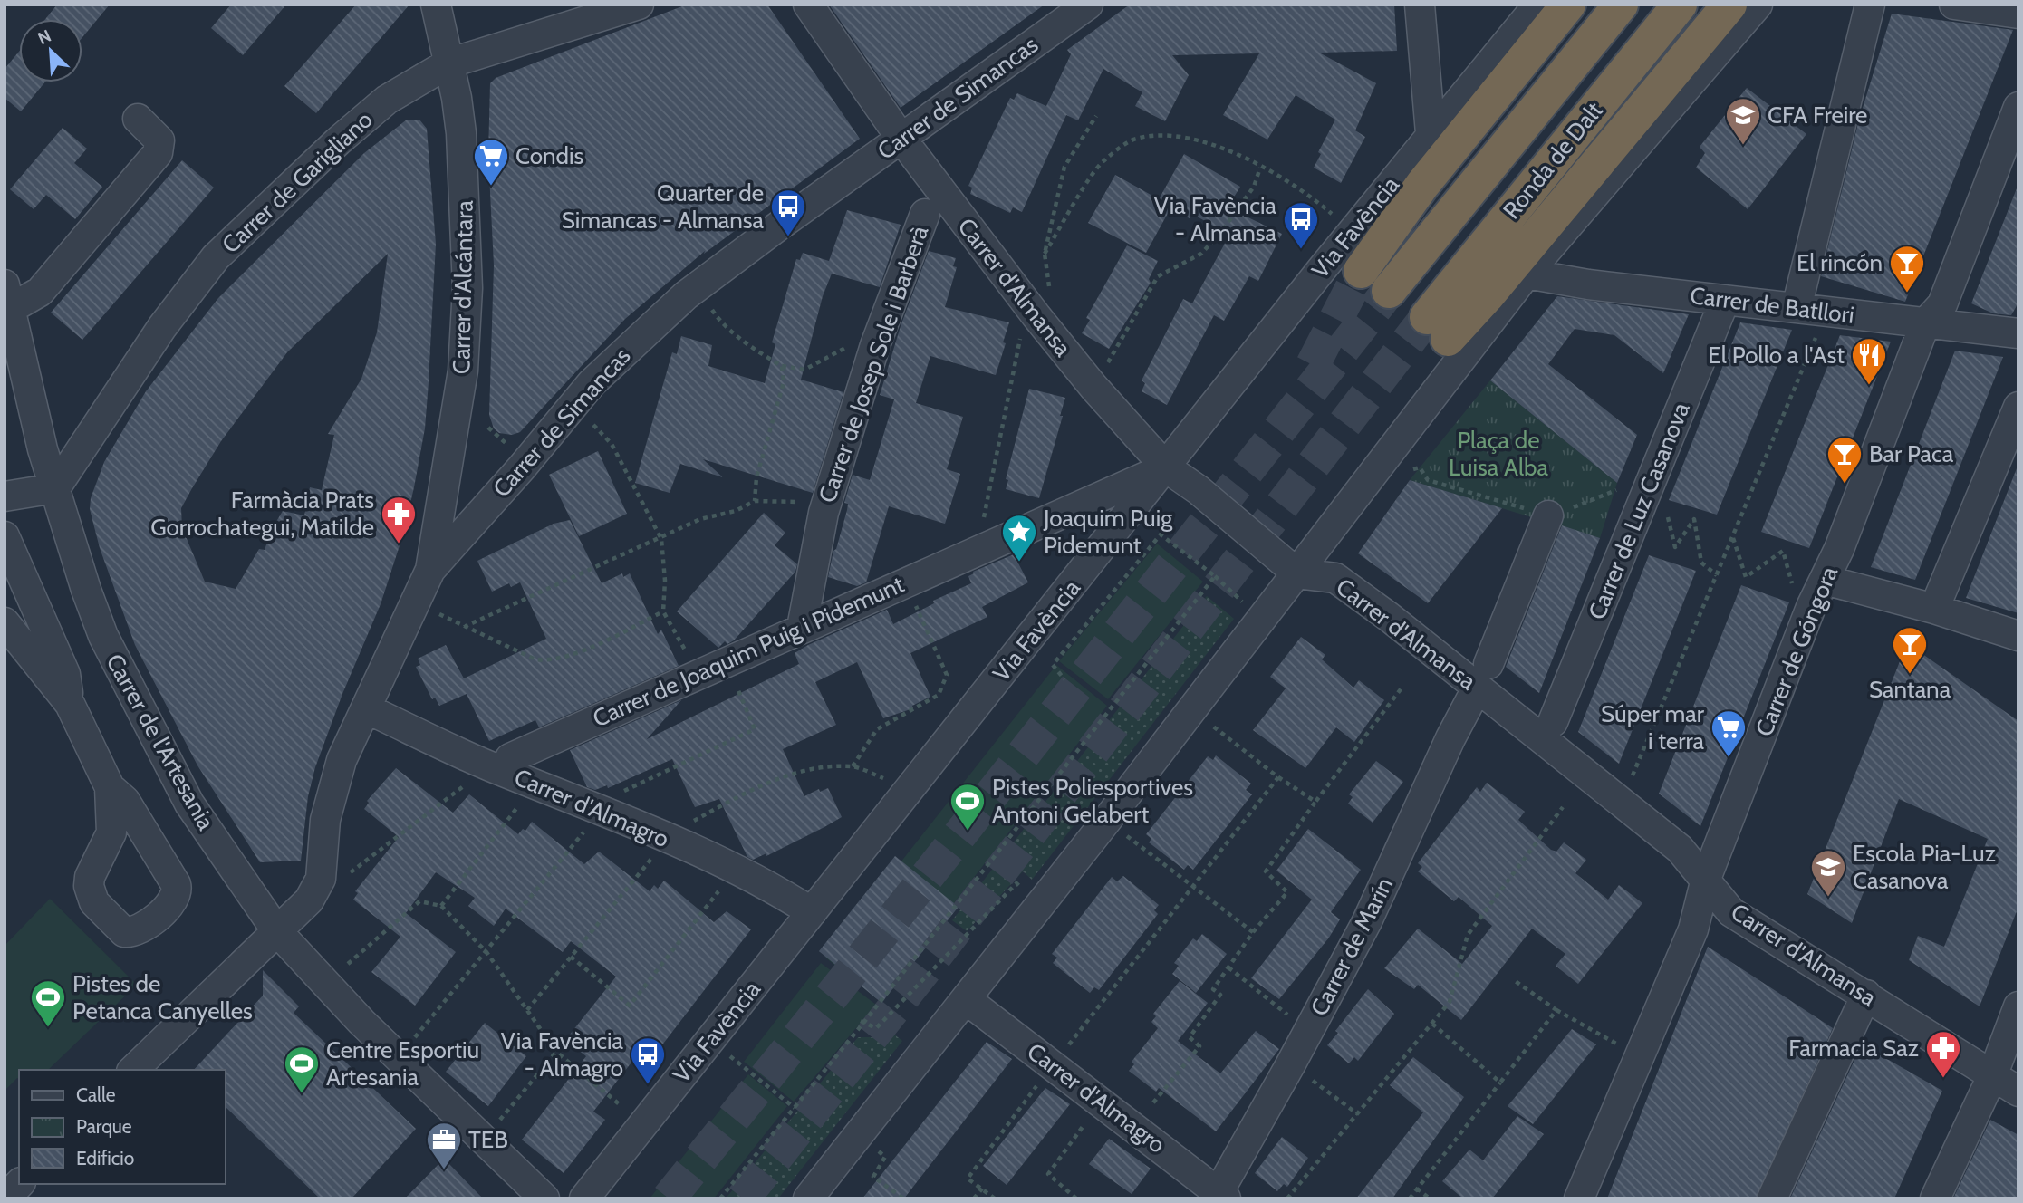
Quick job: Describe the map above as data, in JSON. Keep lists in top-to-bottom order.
{
  "streets": {
    "highway": ["Ronda de Dalt"],
    "street": [
      "Carrer de Simancas",
      "Carrer de Garigliano",
      "Via Favència",
      "Carrer d'Alcántara",
      "Carrer d'Almansa",
      "Carrer de Batllori",
      "Carrer de Josep Sole i Barberà",
      "Carrer de Luz Casanova",
      "Carrer de Joaquim Puig i Pidemunt",
      "Carrer de Góngora",
      "Carrer de l'Artesania",
      "Carrer d'Almagro",
      "Carrer de Marín"
    ]
  },
  "crossings": [
    ["Carrer de Simancas", "Carrer d'Alcántara"],
    ["Carrer de Simancas", "Carrer d'Almansa"],
    ["Carrer de Simancas", "Carrer de l'Artesania"],
    ["Carrer de Simancas", "Carrer d'Almagro"],
    ["Carrer de Garigliano", "Carrer d'Alcántara"],
    ["Carrer de Garigliano", "Carrer de l'Artesania"],
    ["Via Favència", "Carrer d'Almansa"],
    ["Via Favència", "Carrer de Joaquim Puig i Pidemunt"],
    ["Via Favència", "Carrer d'Almagro"],
    ["Carrer d'Almansa", "Carrer de Joaquim Puig i Pidemunt"],
    ["Carrer d'Almansa", "Carrer de Góngora"],
    ["Carrer d'Almansa", "Carrer de Marín"],
    ["Carrer de Batllori", "Carrer de Luz Casanova"],
    ["Carrer de Batllori", "Carrer de Góngora"],
    ["Carrer de Josep Sole i Barberà", "Carrer de Joaquim Puig i Pidemunt"],
    ["Carrer de Joaquim Puig i Pidemunt", "Carrer d'Almagro"],
    ["Carrer d'Almagro", "Carrer de Marín"]
  ],
  "parks": ["Plaça de Luisa Alba"],
  "places": {
    "school or university": ["CFA Freire", "Escola Pia-Luz Casanova"],
    "supermarket": ["Condis", "Súper mar i terra"],
    "bus stop": ["Quarter de Simancas - Almansa", "Via Favència - Almansa", "Via Favència - Almagro"],
    "bar": ["El rincón", "Bar Paca", "Santana"],
    "restaurant": ["El Pollo a l'Ast"],
    "pharmacy": ["Farmàcia Prats Gorrochategui, Matilde", "Farmacia Saz"],
    "place": ["Joaquim Puig Pidemunt"],
    "sports": ["Pistes Poliesportives Antoni Gelabert", "Pistes de Petanca Canyelles", "Centre Esportiu Artesania"],
    "office": ["TEB"]
  },
  "legend": ["Calle", "Parque", "Edificio"],
  "north": "top left"
}
